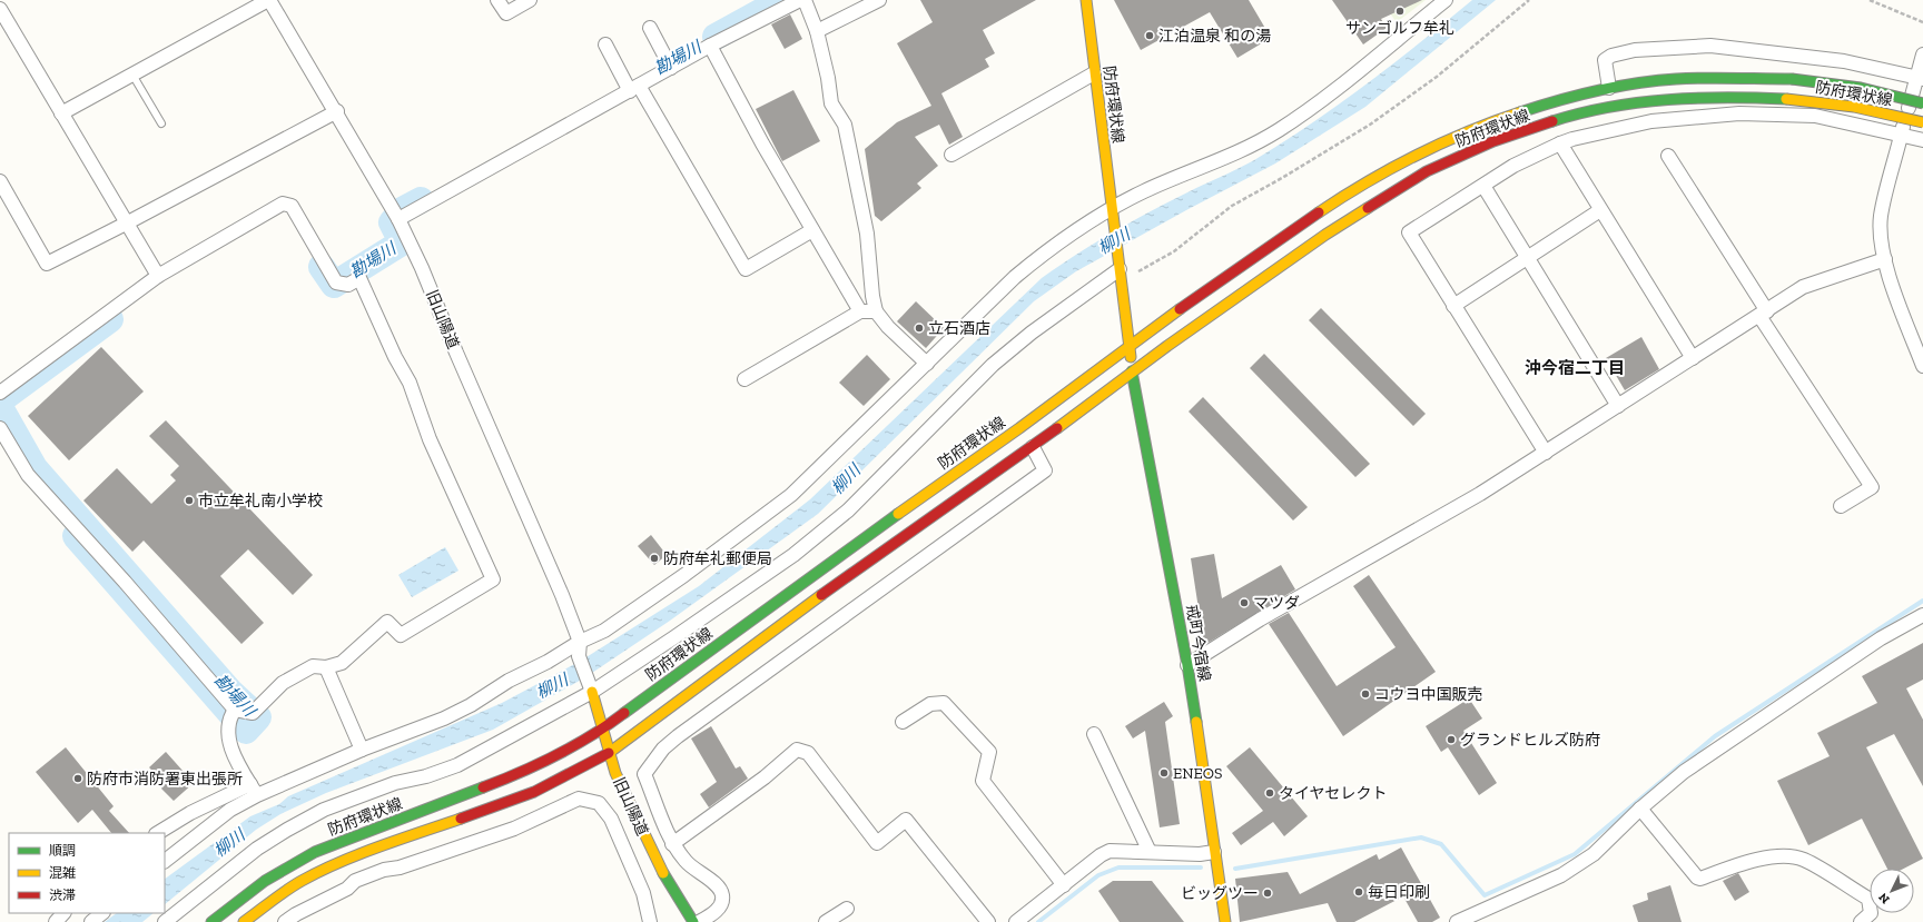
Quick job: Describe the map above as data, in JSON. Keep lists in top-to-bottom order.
{
  "streets": {
    "main road": ["防府環状線", "旧山陽道", "戒町今宿線"]
  },
  "crossings": [
    ["防府環状線", "旧山陽道"],
    ["防府環状線", "戒町今宿線"]
  ],
  "districts": ["沖今宿二丁目"],
  "water": ["勘場川", "柳川"],
  "places": [
    "サンゴルフ牟礼",
    "江泊温泉 和の湯",
    "立石酒店",
    "市立牟礼南小学校",
    "防府牟礼郵便局",
    "マツダ",
    "コウヨ中国販売",
    "グランドヒルズ防府",
    "ENEOS",
    "防府市消防署東出張所",
    "タイヤセレクト",
    "毎日印刷",
    "ビッグツー"
  ],
  "legend": ["順調", "混雑", "渋滞"],
  "north": "bottom left"
}
